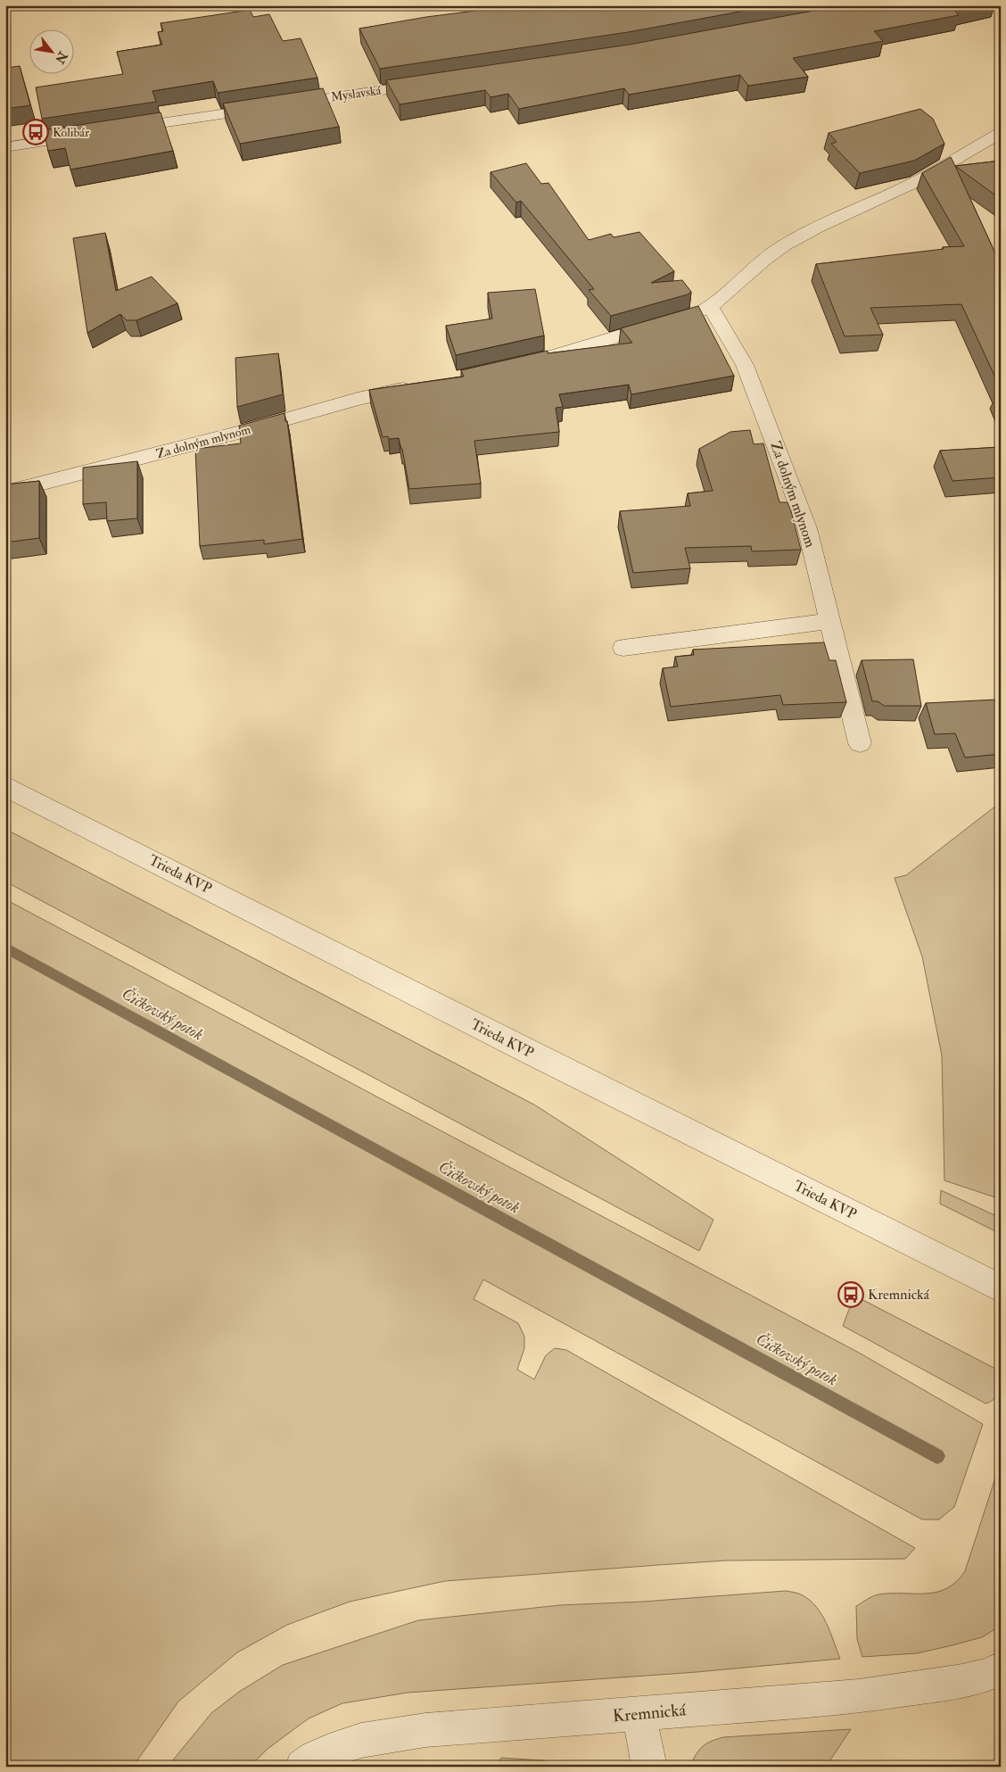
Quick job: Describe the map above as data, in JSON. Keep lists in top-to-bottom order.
{
  "streets": {
    "street": [
      "Myslavská",
      "Za dolným mlynom",
      "Trieda KVP",
      "Kremnická"
    ]
  },
  "water": ["Čičkovský potok"],
  "places": {
    "bus stop": ["Kolibár", "Kremnická"]
  },
  "north": "bottom right"
}
